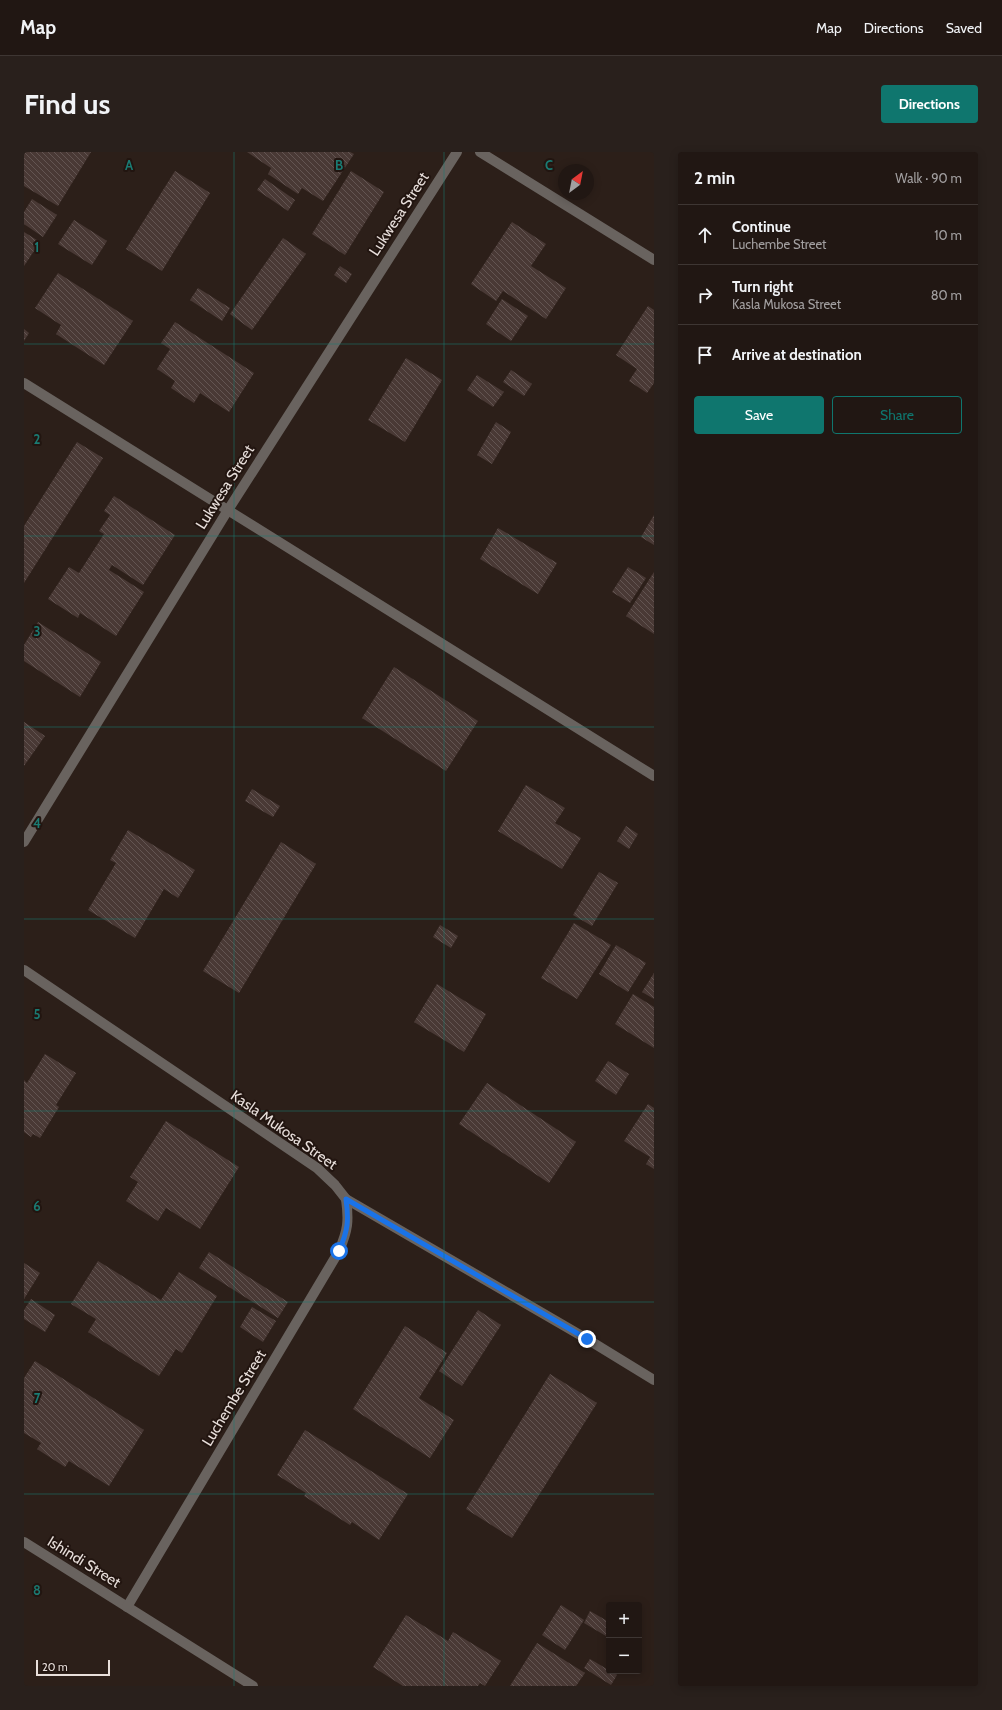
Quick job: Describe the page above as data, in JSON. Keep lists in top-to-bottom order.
{
  "streets": {
    "street": [
      "Lukwesa Street",
      "Kasla Mukosa Street",
      "Luchembe Street",
      "Ishindi Street"
    ]
  },
  "crossings": [
    ["Kasla Mukosa Street", "Luchembe Street"],
    ["Luchembe Street", "Ishindi Street"]
  ],
  "scale_bar": "20 m",
  "north": "top right",
  "page": {
    "header": "Map",
    "nav": ["Map", "Directions", "Saved"],
    "buttons": [
      "Directions",
      ["Save", "Share"]
    ],
    "title": "Find us",
    "heading": ["2 min", "Walk · 90 m"],
    "list": [
      ["Continue", "Luchembe Street", "10 m"],
      ["Turn right", "Kasla Mukosa Street", "80 m"],
      "Arrive at destination"
    ],
    "map_buttons": ["+", "−"],
    "scale": "20 m"
  },
  "grid": {
    "columns": ["A", "B", "C"],
    "rows": [
      "1",
      "2",
      "3",
      "4",
      "5",
      "6",
      "7",
      "8"
    ]
  }
}
